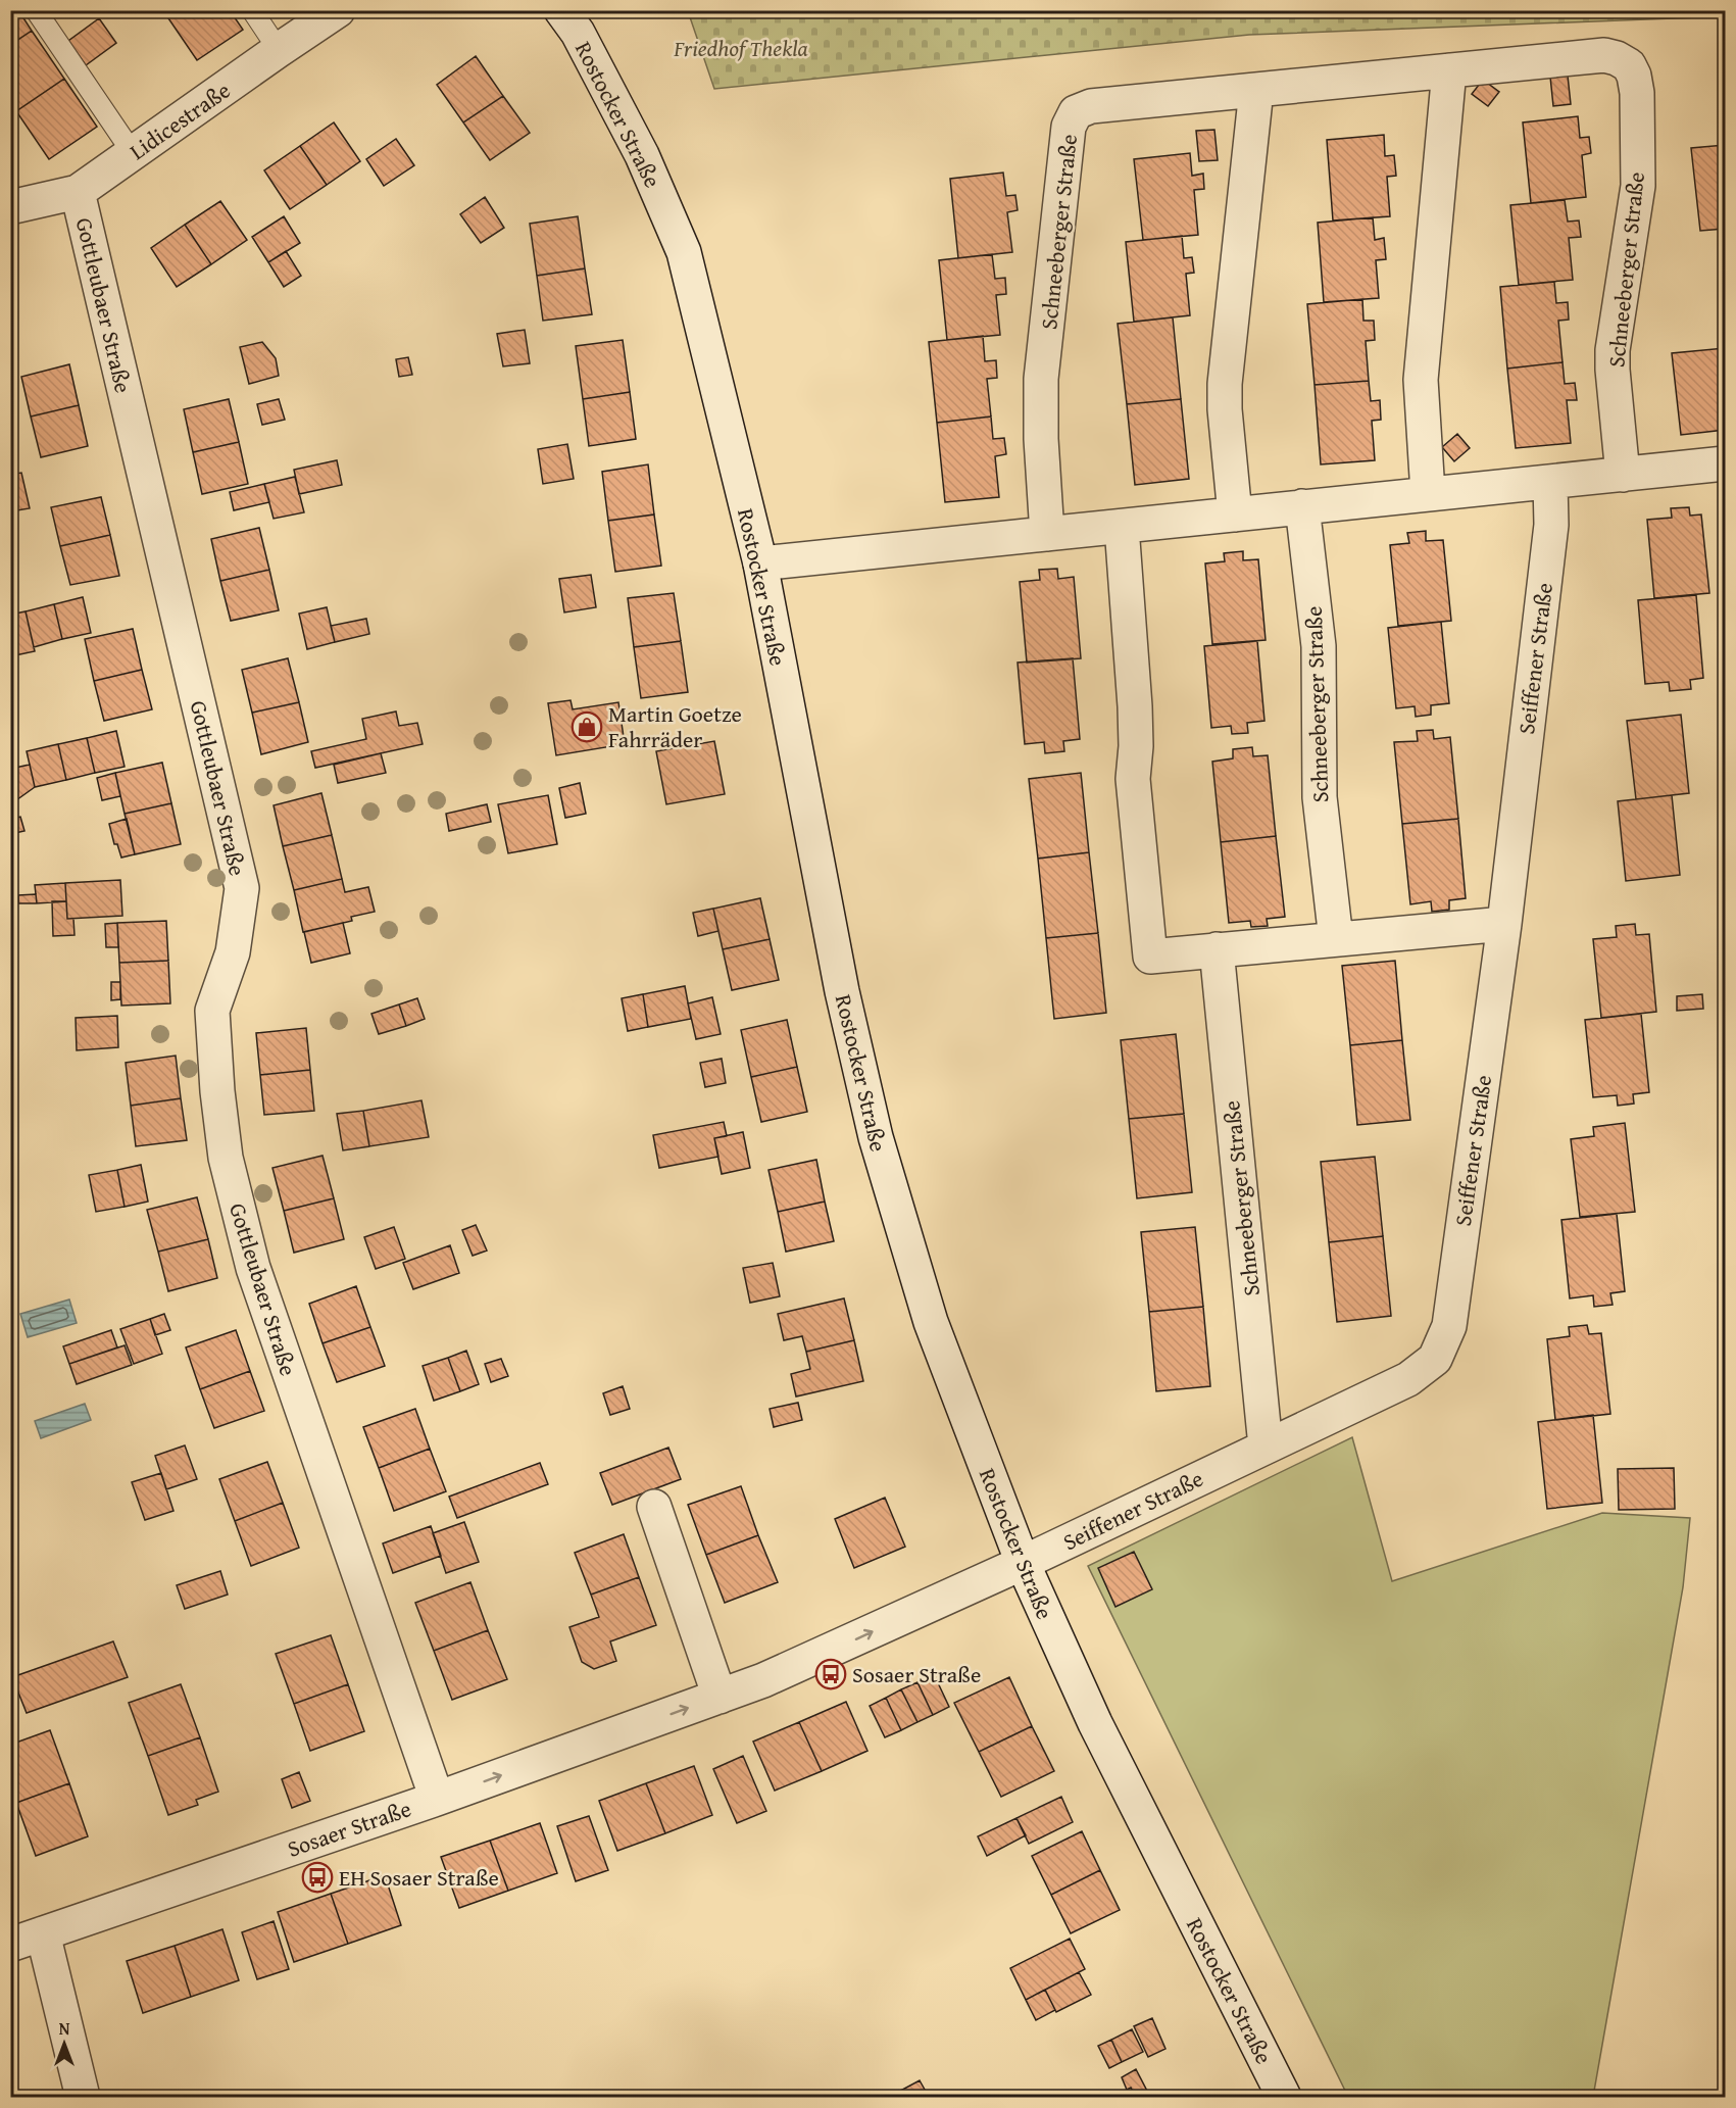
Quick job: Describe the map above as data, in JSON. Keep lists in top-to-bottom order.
{
  "streets": {
    "street": [
      "Rostocker Straße",
      "Lidicestraße",
      "Schneeberger Straße",
      "Gottleubaer Straße",
      "Seiffener Straße",
      "Sosaer Straße"
    ]
  },
  "crossings": [
    ["Rostocker Straße", "Seiffener Straße"],
    ["Rostocker Straße", "Sosaer Straße"],
    ["Lidicestraße", "Gottleubaer Straße"],
    ["Schneeberger Straße", "Seiffener Straße"],
    ["Gottleubaer Straße", "Sosaer Straße"],
    ["Seiffener Straße", "Sosaer Straße"]
  ],
  "one_way": ["Sosaer Straße"],
  "parks": ["Friedhof Thekla"],
  "places": {
    "shop": ["Martin Goetze Fahrräder"],
    "bus stop": ["Sosaer Straße", "EH Sosaer Straße"]
  },
  "north": "top"
}
